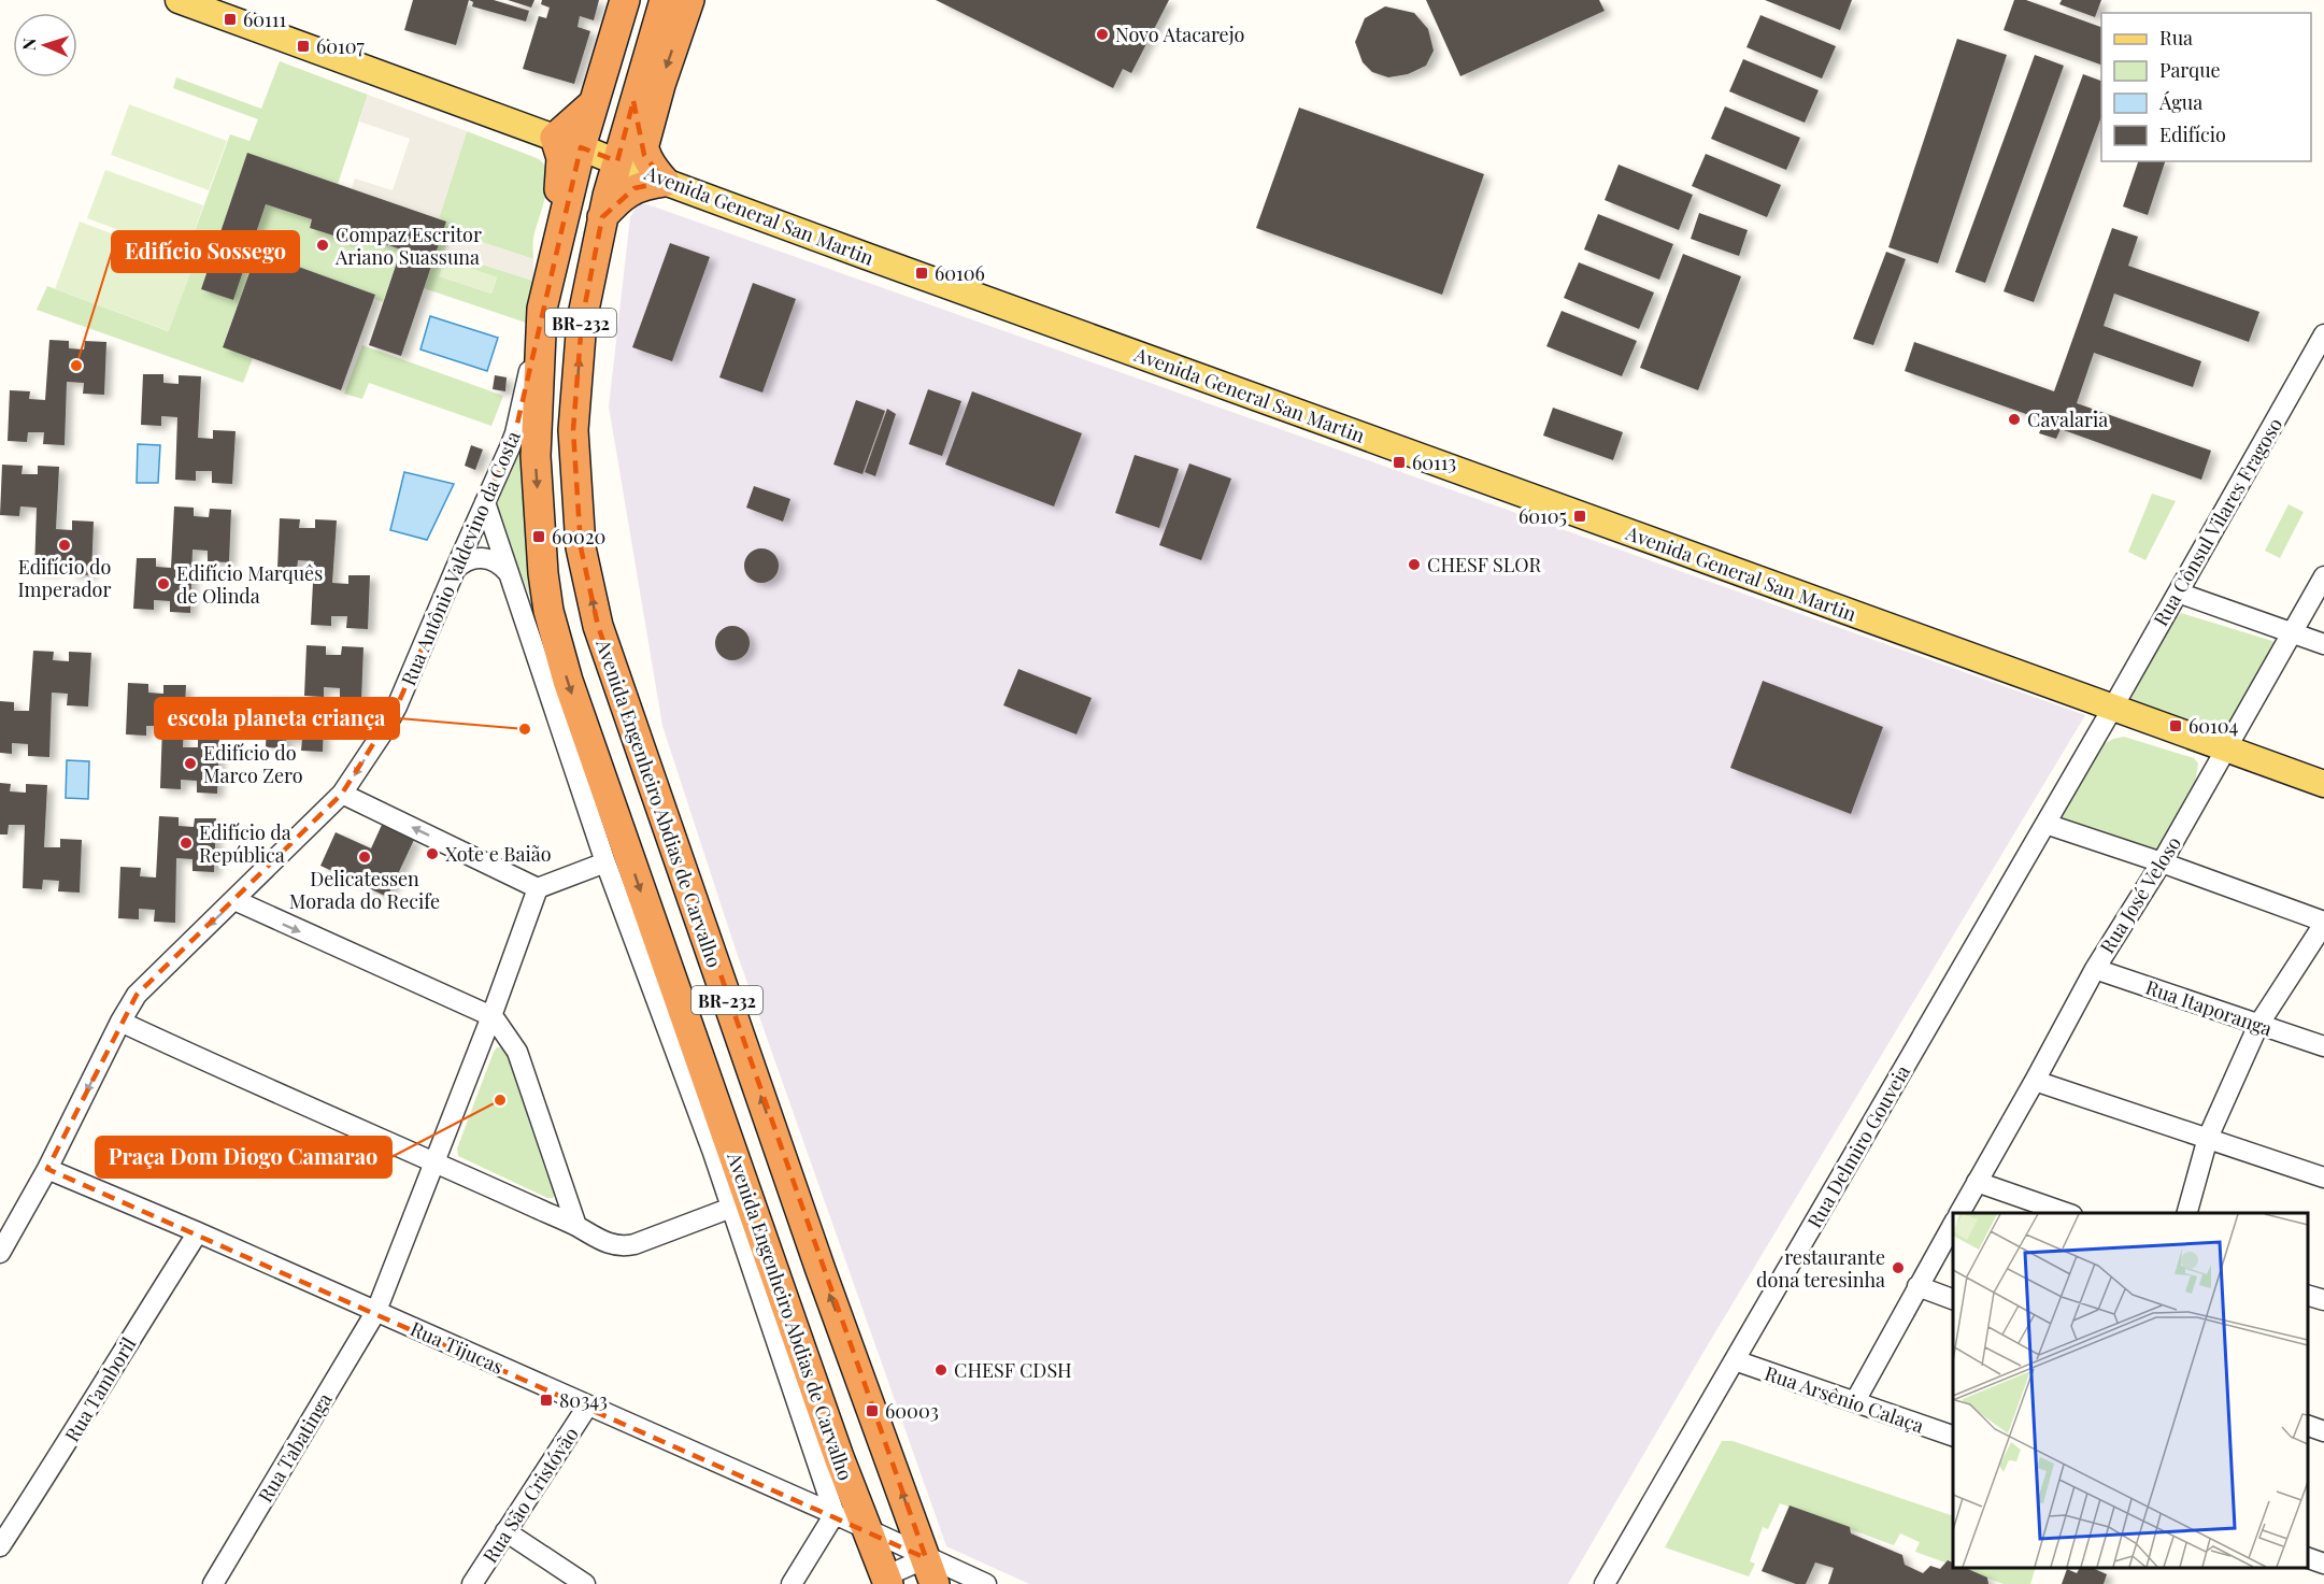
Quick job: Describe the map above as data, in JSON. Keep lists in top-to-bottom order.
{
  "streets": {
    "highway": ["BR-232", "Avenida Engenheiro Abdias de Carvalho"],
    "main road": ["Avenida General San Martin"],
    "street": [
      "Rua Cônsul Vilares Fragoso",
      "Rua Antônio Valdevino da Costa",
      "Rua José Veloso",
      "Rua Itaporanga",
      "Rua Delmiro Gouveia",
      "Rua Tijucas",
      "Rua Tamboril",
      "Rua Arsênio Calaça",
      "Rua Tabatinga",
      "Rua São Cristóvão"
    ]
  },
  "crossings": [
    ["Avenida General San Martin", "Rua Cônsul Vilares Fragoso"],
    ["Avenida General San Martin", "Avenida Engenheiro Abdias de Carvalho"],
    ["Avenida General San Martin", "Rua José Veloso"],
    ["Avenida General San Martin", "Rua Delmiro Gouveia"],
    ["Rua Cônsul Vilares Fragoso", "Rua Delmiro Gouveia"],
    ["Rua Antônio Valdevino da Costa", "Avenida Engenheiro Abdias de Carvalho"],
    ["Rua Antônio Valdevino da Costa", "Rua Tijucas"],
    ["Avenida Engenheiro Abdias de Carvalho", "Rua Tijucas"],
    ["Rua José Veloso", "Rua Itaporanga"],
    ["Rua Delmiro Gouveia", "Rua Arsênio Calaça"],
    ["Rua Tijucas", "Rua Tamboril"],
    ["Rua Tijucas", "Rua Tabatinga"],
    ["Rua Tijucas", "Rua São Cristóvão"]
  ],
  "one_way": ["Rua Antônio Valdevino da Costa"],
  "places": {
    "transit": [
      "60111",
      "60107",
      "60106",
      "60113",
      "60105",
      "60020",
      "60104",
      "80343",
      "60003"
    ],
    "other": [
      "Novo Atacarejo",
      "Compaz Escritor Ariano Suassuna",
      "Edifício Sossego",
      "Cavalaria",
      "Edifício do Imperador",
      "CHESF SLOR",
      "Edifício Marquês de Olinda",
      "escola planeta criança",
      "Edifício do Marco Zero",
      "Edifício da República",
      "Xote e Baião",
      "Delicatessen Morada do Recife",
      "Praça Dom Diogo Camarao",
      "restaurante dona teresinha",
      "CHESF CDSH"
    ]
  },
  "legend": [
    "Rua",
    "Parque",
    "Água",
    "Edifício"
  ],
  "north": "left"
}
